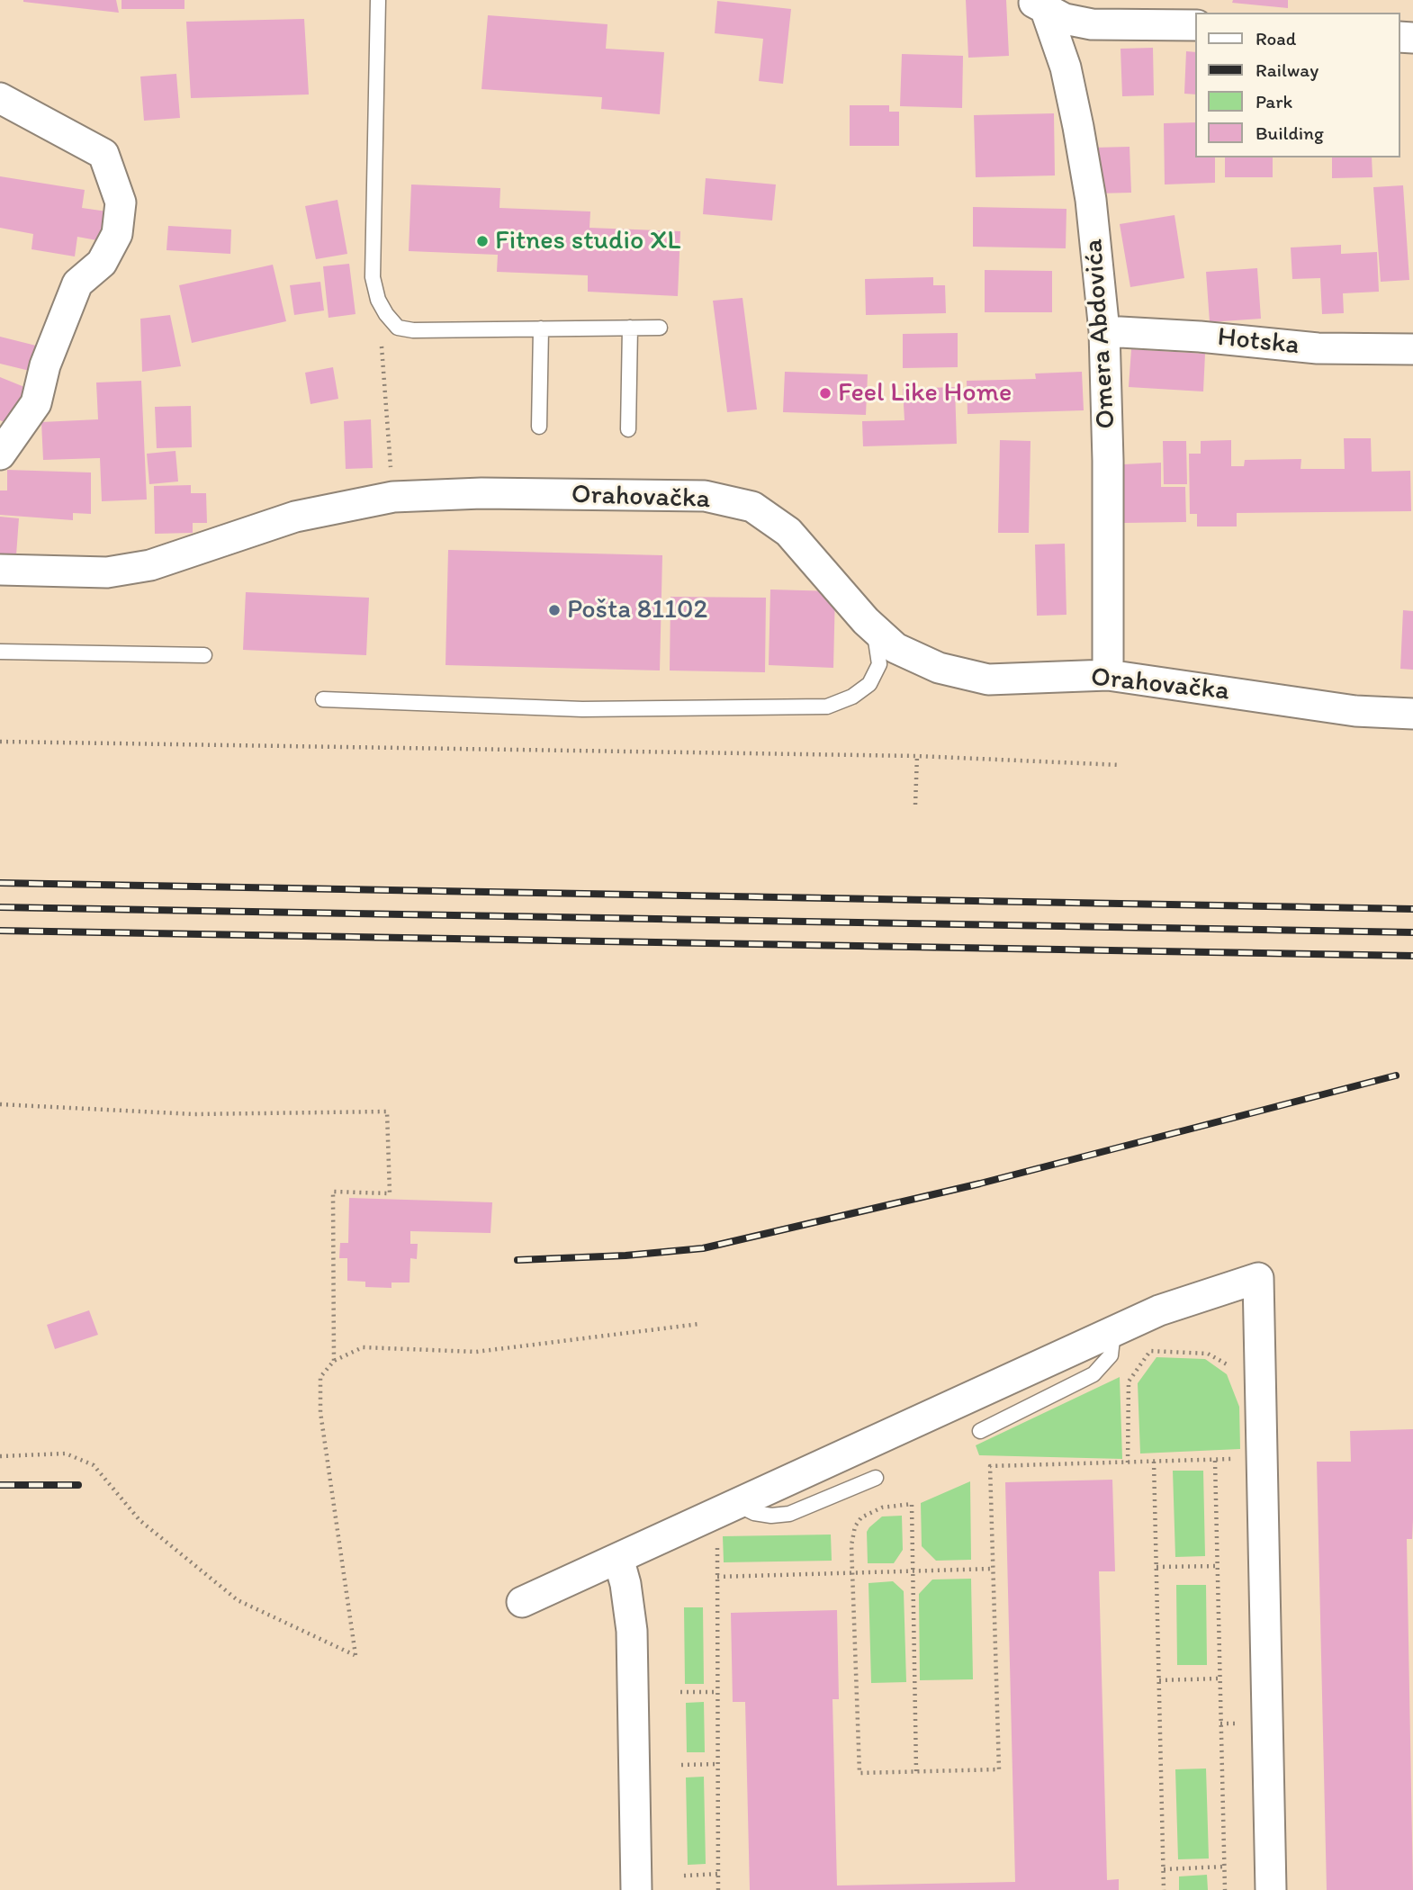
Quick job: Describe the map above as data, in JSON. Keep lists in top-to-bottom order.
{
  "streets": {
    "street": ["Omera Abdovića", "Hotska", "Orahovačka"]
  },
  "crossings": [
    ["Omera Abdovića", "Hotska"],
    ["Omera Abdovića", "Orahovačka"]
  ],
  "places": ["Fitnes studio XL", "Feel Like Home", "Pošta 81102"],
  "legend": [
    "Road",
    "Railway",
    "Park",
    "Building"
  ]
}
